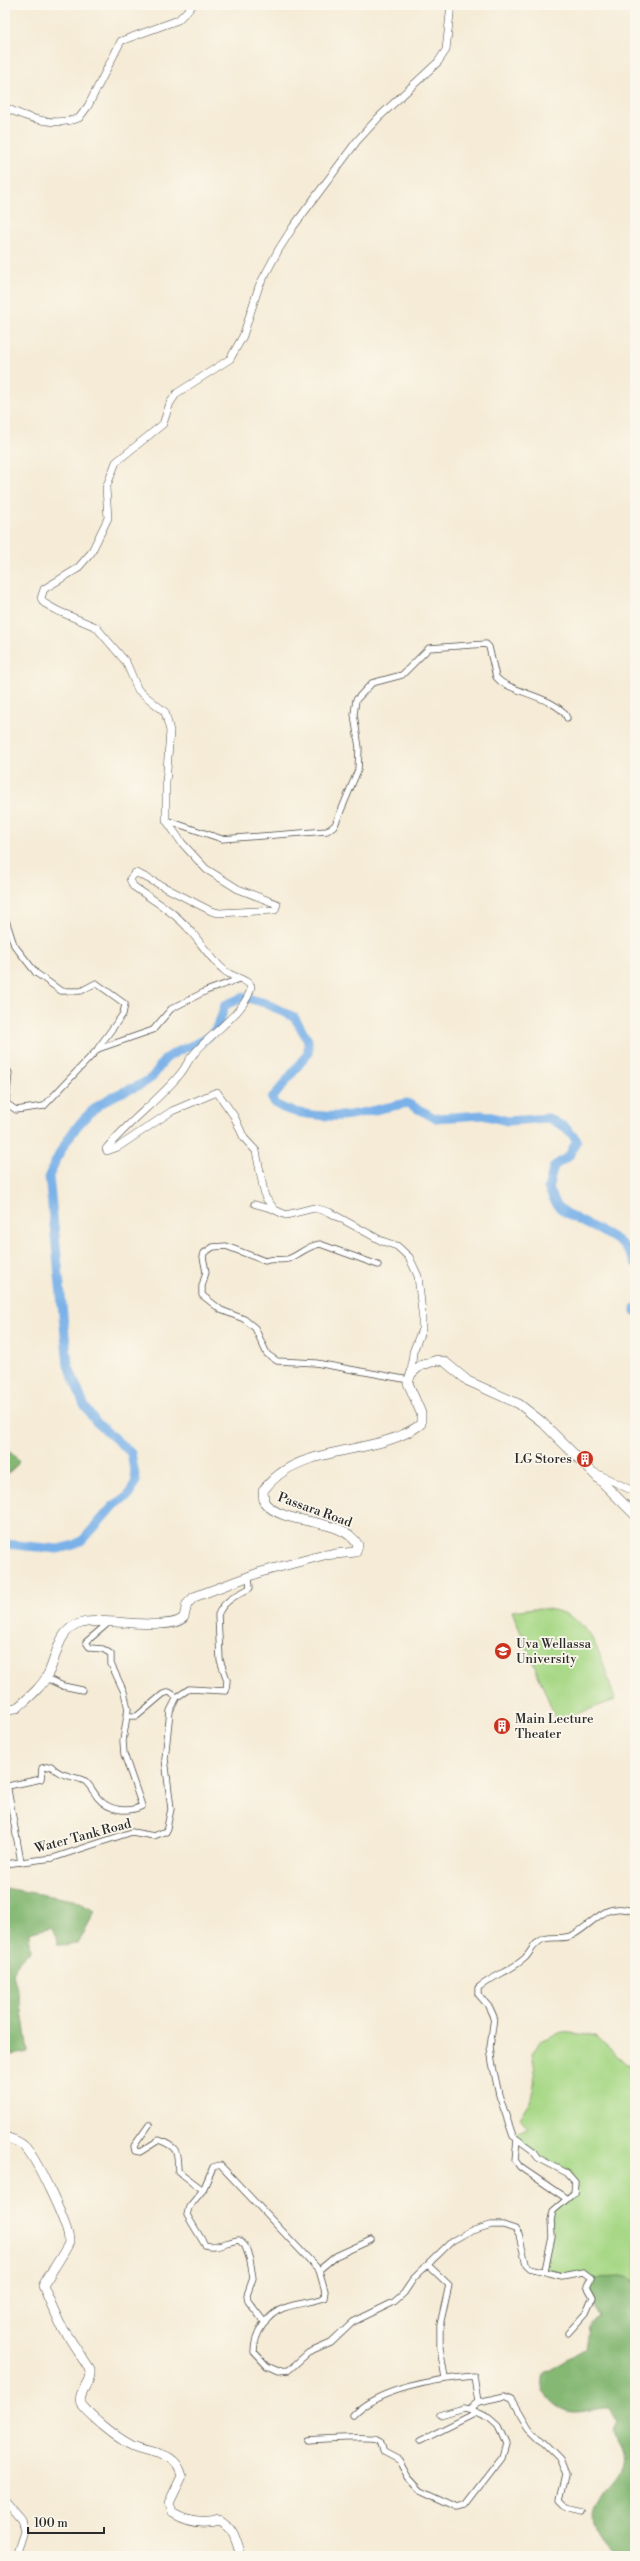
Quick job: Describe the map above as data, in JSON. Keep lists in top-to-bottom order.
{
  "streets": {
    "main road": ["Passara Road"],
    "street": ["Water Tank Road"]
  },
  "places": {
    "building": ["LG Stores", "Main Lecture Theater"],
    "school or university": ["Uva Wellassa University"]
  },
  "scale_bar": "100 m"
}
